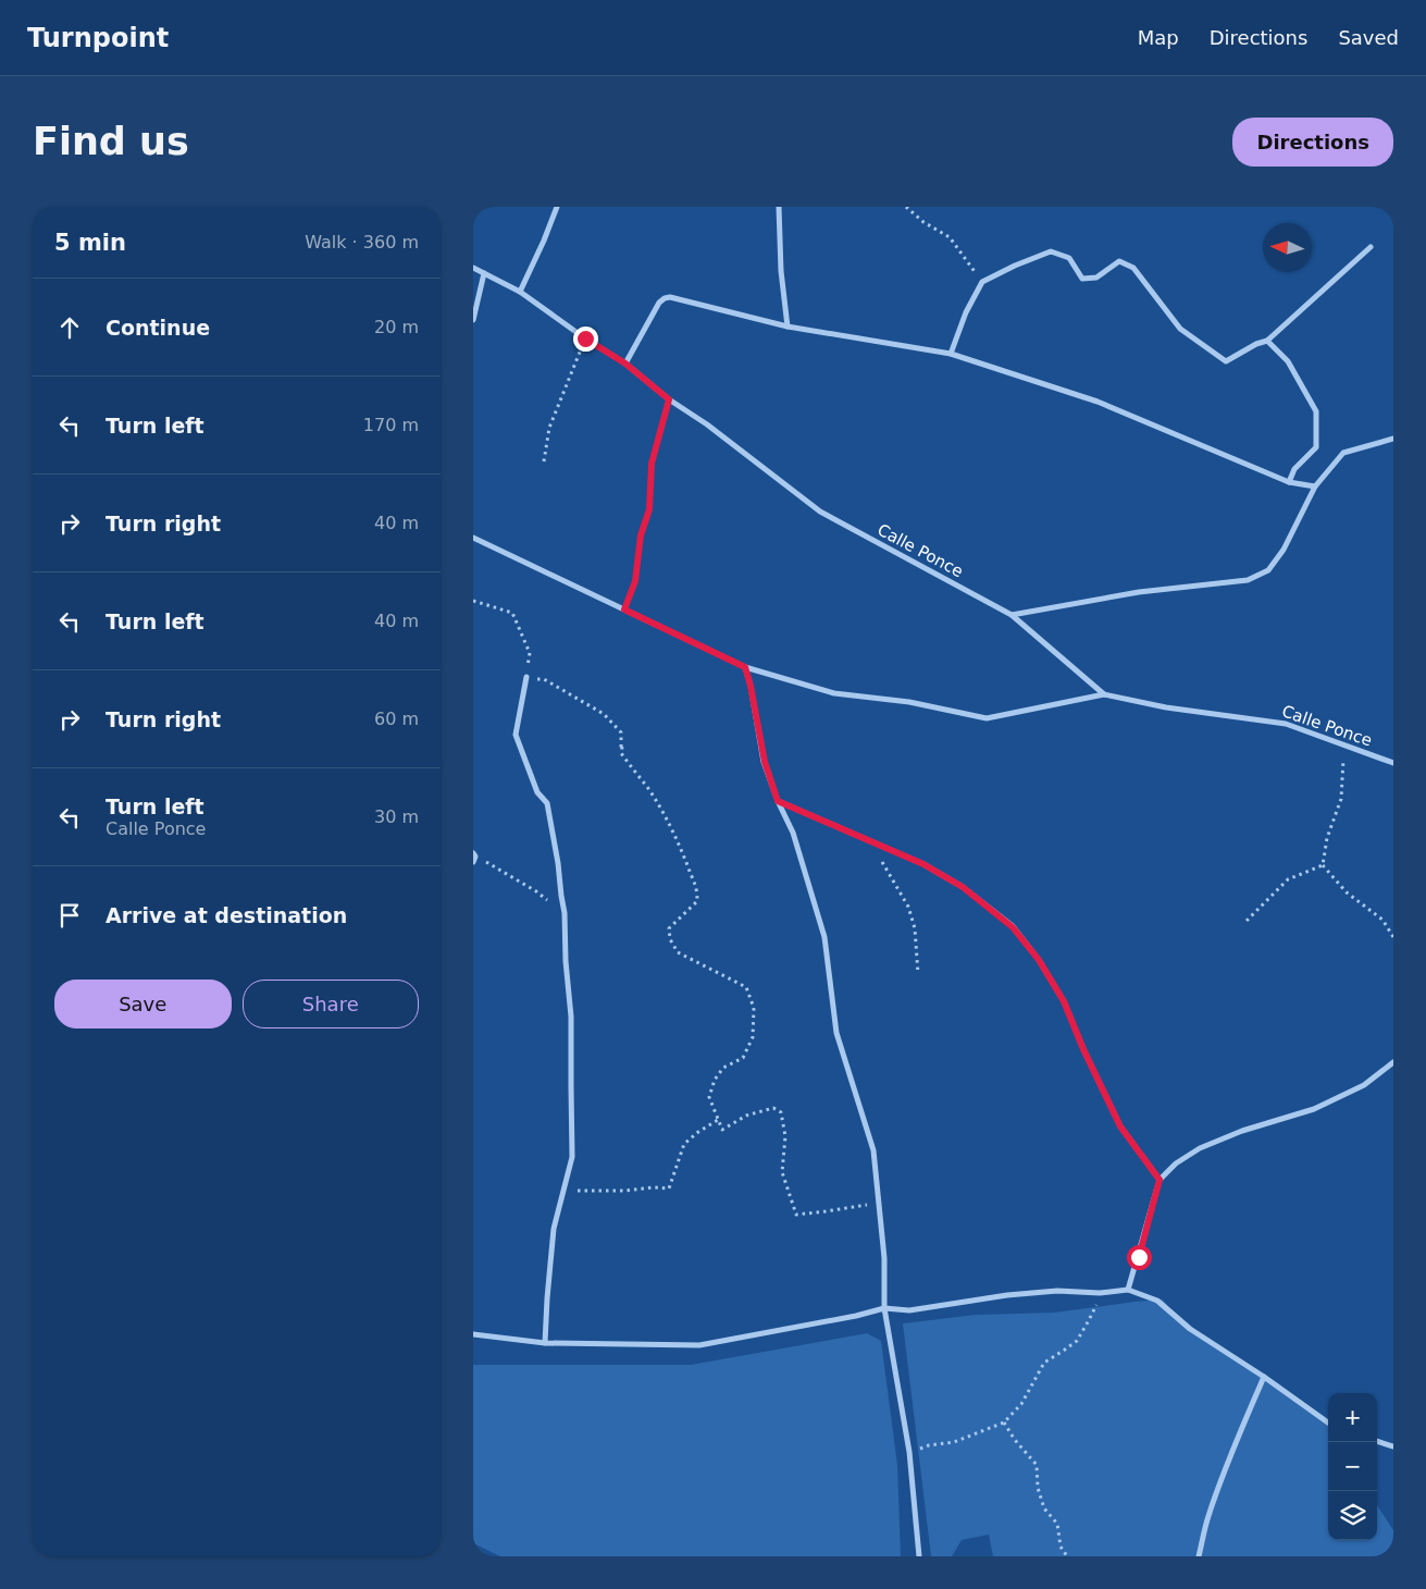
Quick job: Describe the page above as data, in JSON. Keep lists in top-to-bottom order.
{
  "streets": {
    "street": ["Calle Ponce"]
  },
  "north": "left",
  "page": {
    "header": "Turnpoint",
    "nav": ["Map", "Directions", "Saved"],
    "buttons": [
      "Directions",
      ["Save", "Share"]
    ],
    "title": "Find us",
    "heading": ["5 min", "Walk · 360 m"],
    "list": [
      ["Continue", "20 m"],
      ["Turn left", "170 m"],
      ["Turn right", "40 m"],
      ["Turn left", "40 m"],
      ["Turn right", "60 m"],
      ["Turn left", "Calle Ponce", "30 m"],
      "Arrive at destination"
    ],
    "map_buttons": ["+", "−"]
  }
}
